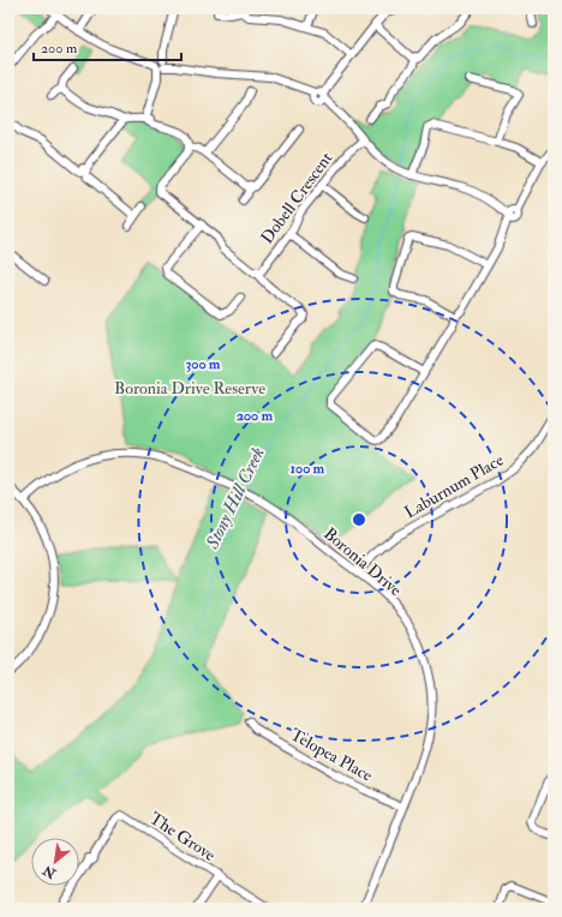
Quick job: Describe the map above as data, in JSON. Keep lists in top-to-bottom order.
{
  "streets": {
    "street": [
      "Dobell Crescent",
      "Laburnum Place",
      "Boronia Drive",
      "Telopea Place",
      "The Grove"
    ]
  },
  "crossings": [
    ["Laburnum Place", "Boronia Drive"],
    ["Boronia Drive", "Telopea Place"]
  ],
  "water": ["Stony Hill Creek"],
  "parks": ["Boronia Drive Reserve"],
  "scale_bar": "200 m",
  "north": "bottom left",
  "rings": ["300 m", "200 m", "100 m"]
}
